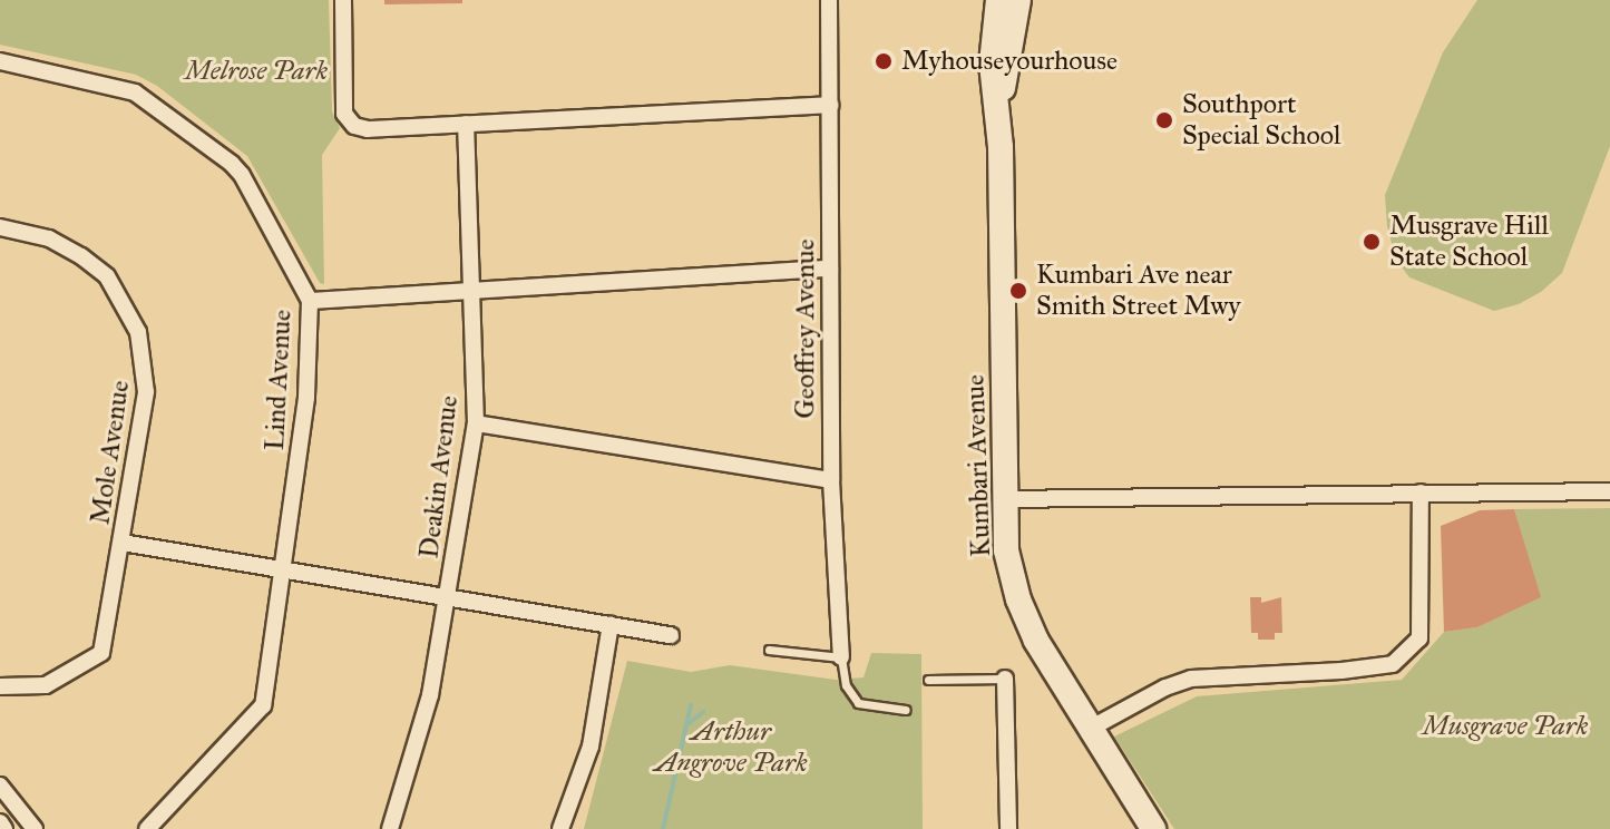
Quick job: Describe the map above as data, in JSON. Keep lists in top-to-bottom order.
{
  "streets": {
    "main road": ["Kumbari Avenue"],
    "street": [
      "Geoffrey Avenue",
      "Lind Avenue",
      "Mole Avenue",
      "Deakin Avenue"
    ]
  },
  "parks": ["Melrose Park", "Musgrave Park", "Arthur Angrove Park"],
  "places": [
    "Myhouseyourhouse",
    "Southport Special School",
    "Musgrave Hill State School",
    "Kumbari Ave near Smith Street Mwy"
  ]
}
